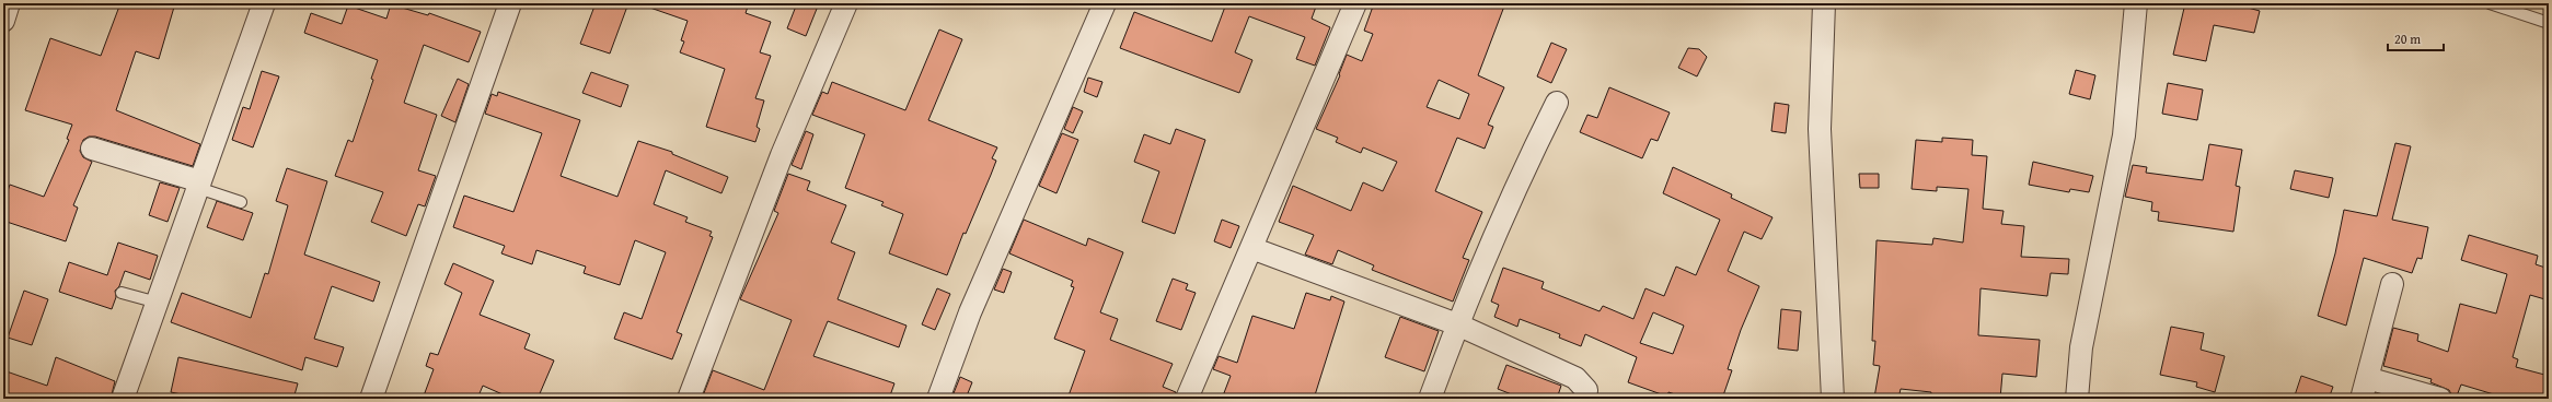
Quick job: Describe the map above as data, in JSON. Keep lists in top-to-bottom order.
{
  "scale_bar": "20 m"
}
